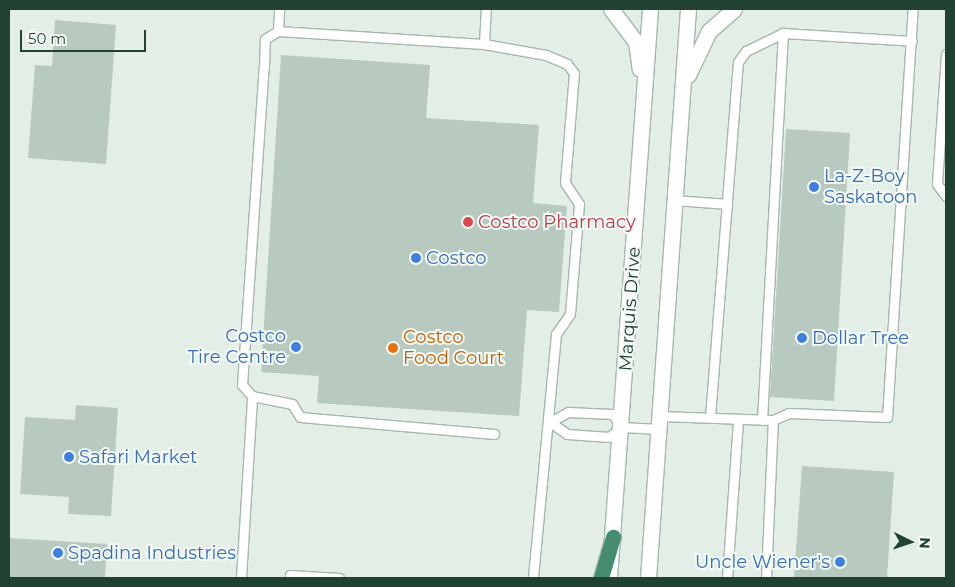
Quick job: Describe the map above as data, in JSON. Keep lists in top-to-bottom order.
{
  "streets": {
    "main road": ["Marquis Drive"]
  },
  "places": [
    "La-Z-Boy Saskatoon",
    "Costco Pharmacy",
    "Costco",
    "Dollar Tree",
    "Costco Tire Centre",
    "Costco Food Court",
    "Safari Market",
    "Spadina Industries",
    "Uncle Wiener's"
  ],
  "scale_bar": "50 m",
  "north": "right"
}
